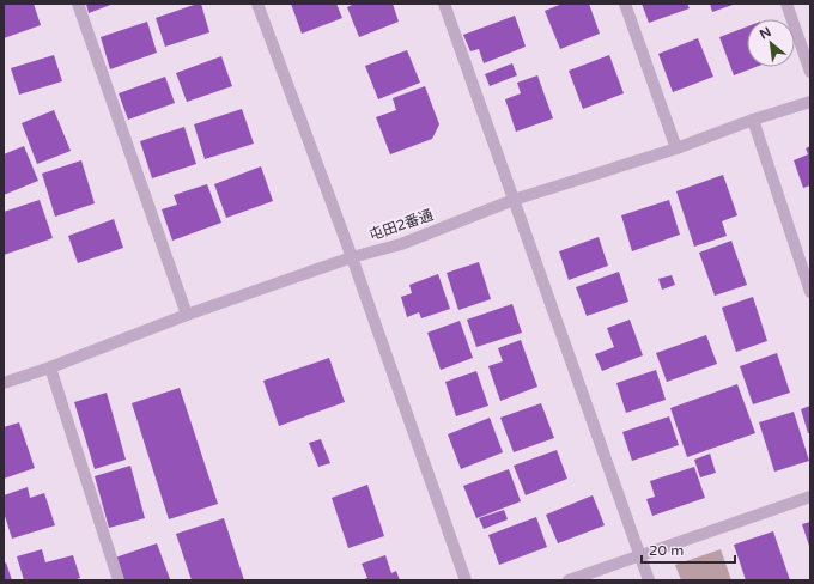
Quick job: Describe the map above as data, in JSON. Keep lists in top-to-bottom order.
{
  "streets": {
    "street": ["屯田2番通"]
  },
  "scale_bar": "20 m",
  "north": "top left"
}
